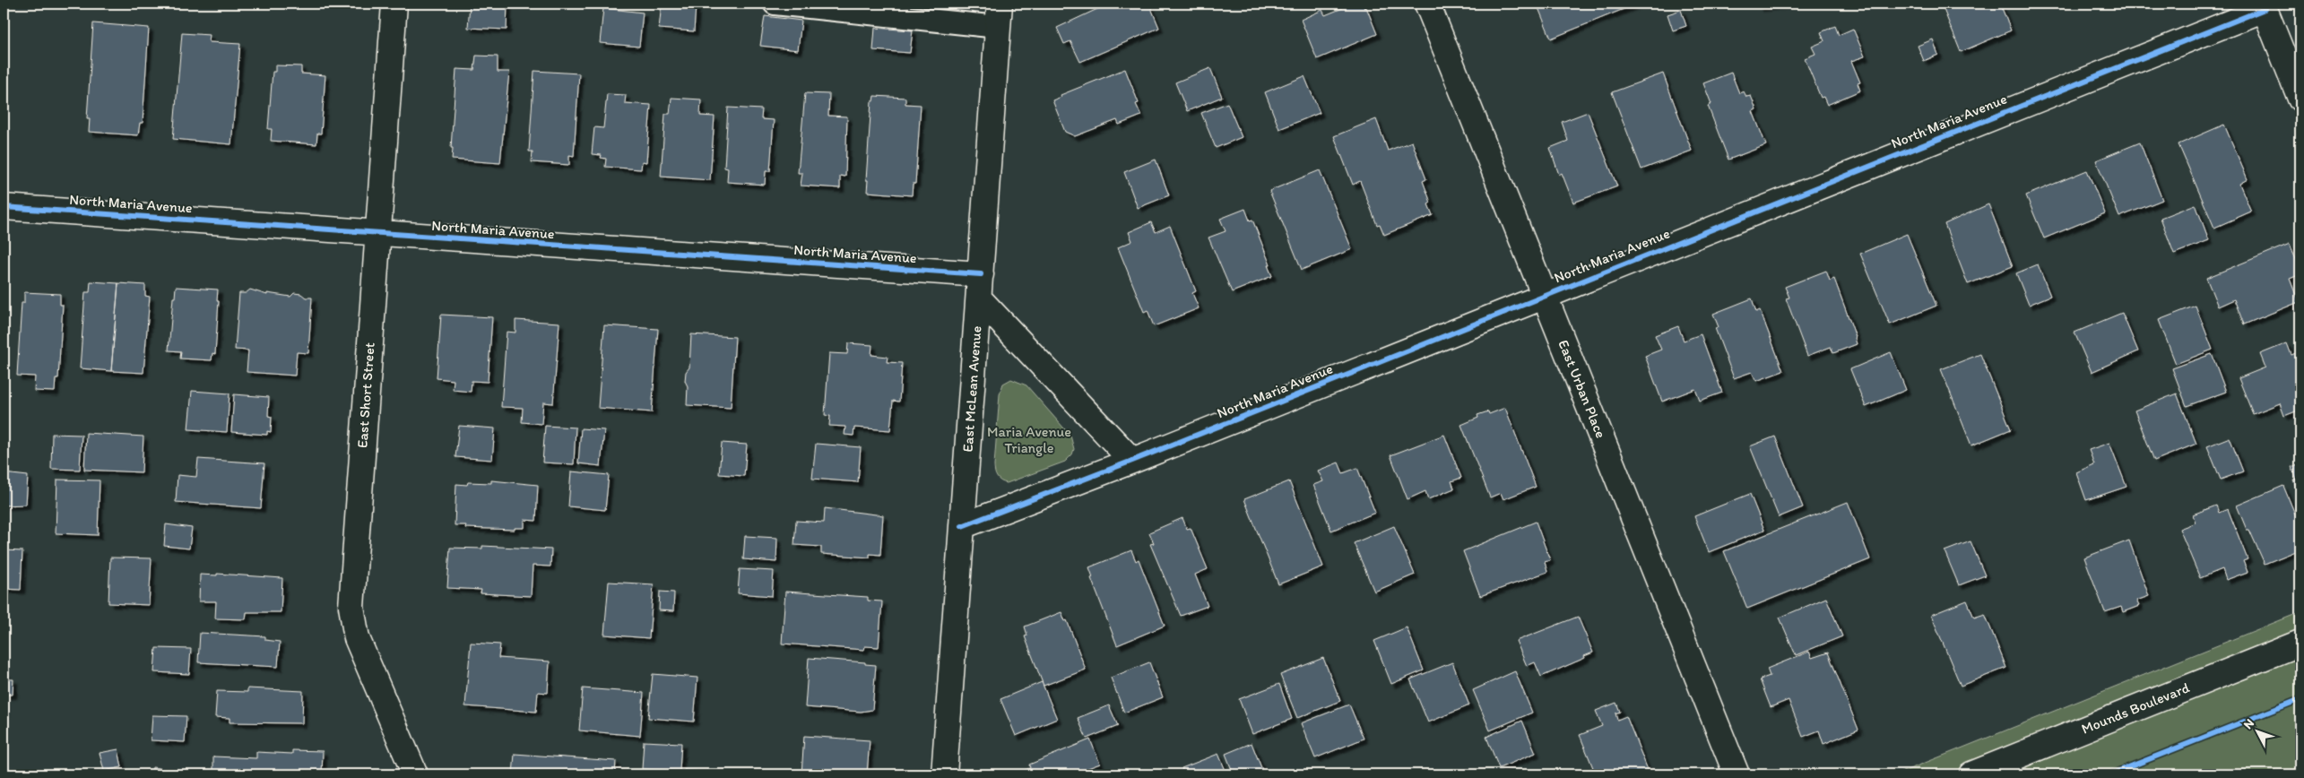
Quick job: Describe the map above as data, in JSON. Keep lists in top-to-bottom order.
{
  "streets": {
    "street": [
      "North Maria Avenue",
      "East McLean Avenue",
      "East Urban Place",
      "East Short Street",
      "Mounds Boulevard"
    ]
  },
  "crossings": [
    ["North Maria Avenue", "East McLean Avenue"],
    ["North Maria Avenue", "East Urban Place"],
    ["North Maria Avenue", "East Short Street"]
  ],
  "parks": ["Maria Avenue Triangle"],
  "north": "top left"
}
